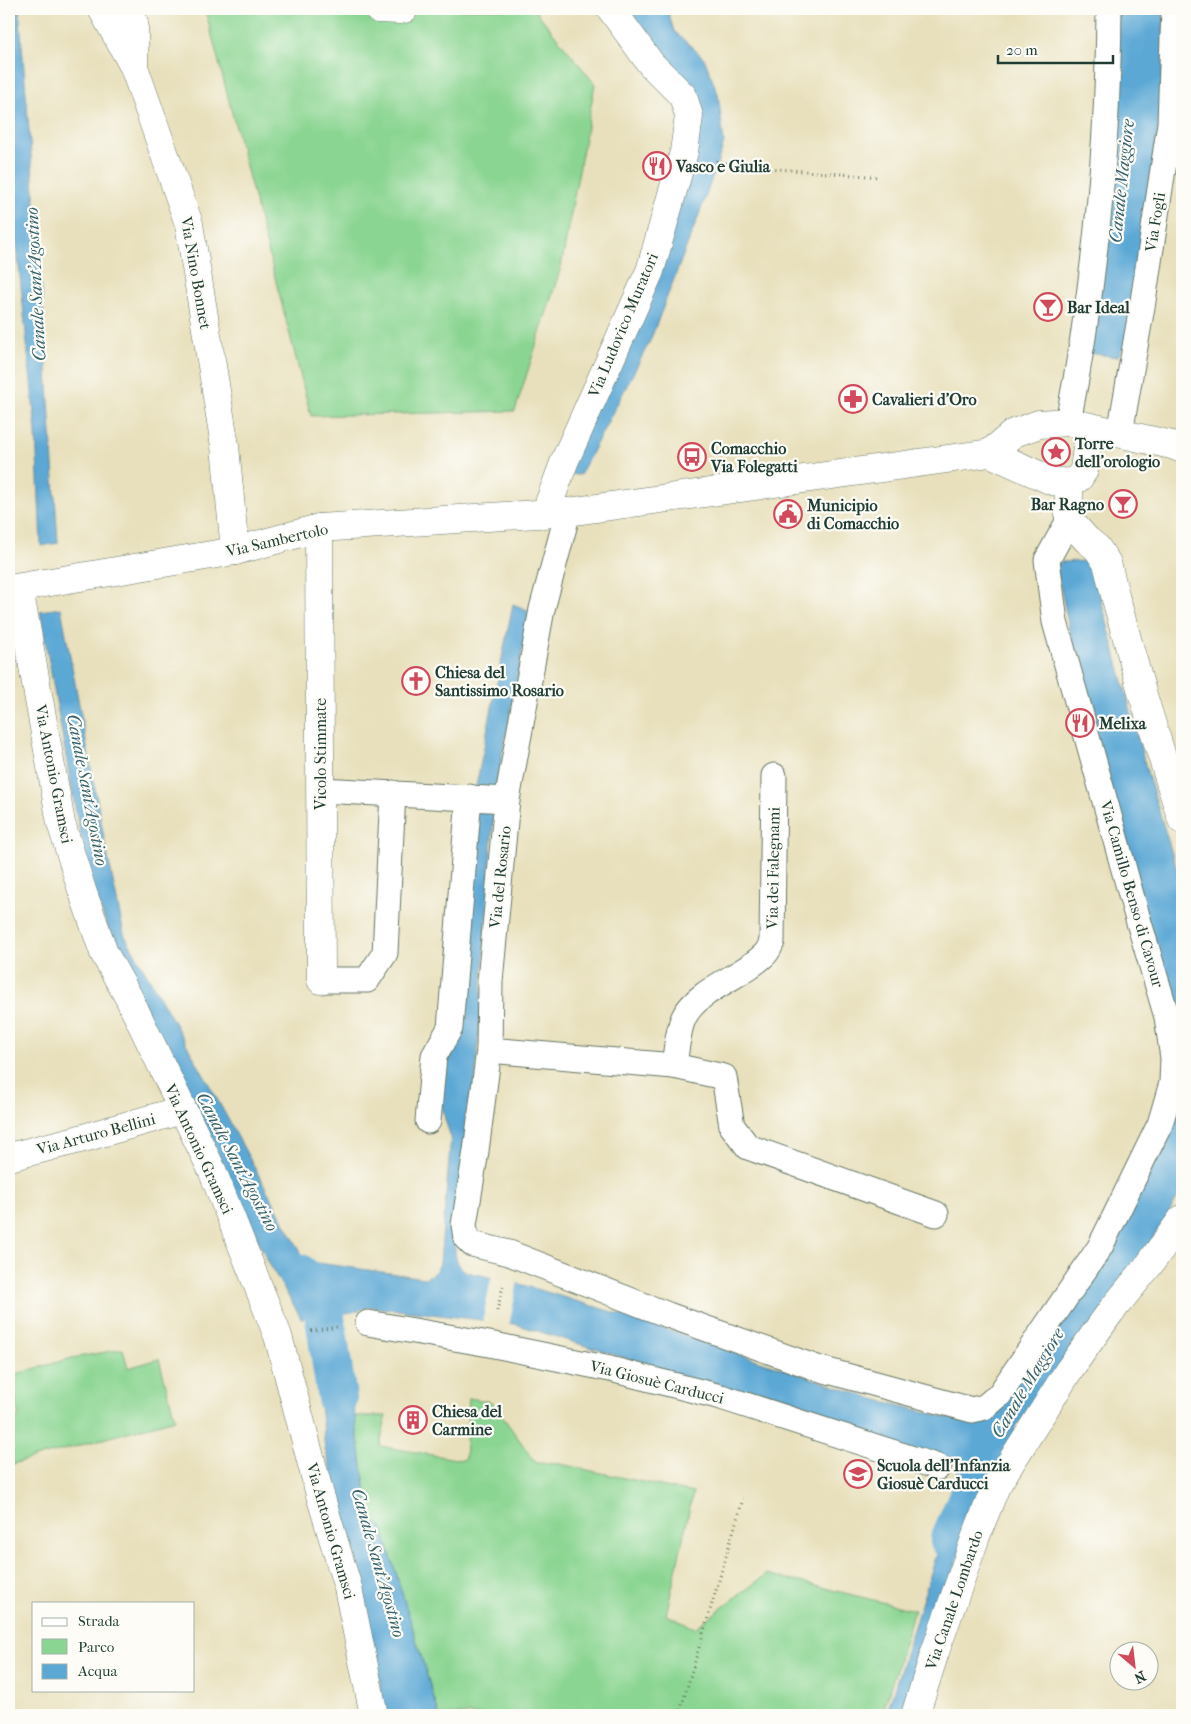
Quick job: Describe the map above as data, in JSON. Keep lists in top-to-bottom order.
{
  "streets": {
    "street": [
      "Via Fogli",
      "Via Nino Bonnet",
      "Via Ludovico Muratori",
      "Via Sambertolo",
      "Vicolo Stimmate",
      "Via Antonio Gramsci",
      "Via dei Falegnami",
      "Via del Rosario",
      "Via Camillo Benso di Cavour",
      "Via Arturo Bellini",
      "Via Giosuè Carducci",
      "Via Canale Lombardo"
    ]
  },
  "crossings": [
    ["Via Nino Bonnet", "Via Sambertolo"],
    ["Via Ludovico Muratori", "Via Sambertolo"],
    ["Via Ludovico Muratori", "Via del Rosario"],
    ["Via Sambertolo", "Vicolo Stimmate"],
    ["Via Sambertolo", "Via Antonio Gramsci"],
    ["Via Sambertolo", "Via del Rosario"],
    ["Via Antonio Gramsci", "Via Arturo Bellini"],
    ["Via del Rosario", "Via Camillo Benso di Cavour"]
  ],
  "water": ["Canale Maggiore", "Canale Sant'Agostino"],
  "places": {
    "restaurant": ["Vasco e Giulia", "Melixa"],
    "bar": ["Bar Ideal", "Bar Ragno"],
    "pharmacy": ["Cavalieri d'Oro"],
    "place": ["Torre dell'orologio"],
    "bus stop": ["Comacchio Via Folegatti"],
    "public building": ["Municipio di Comacchio"],
    "church": ["Chiesa del Santissimo Rosario"],
    "building": ["Chiesa del Carmine"],
    "school or university": ["Scuola dell'Infanzia Giosuè Carducci"]
  },
  "legend": ["Strada", "Parco", "Acqua"],
  "scale_bar": "20 m",
  "north": "bottom right"
}
